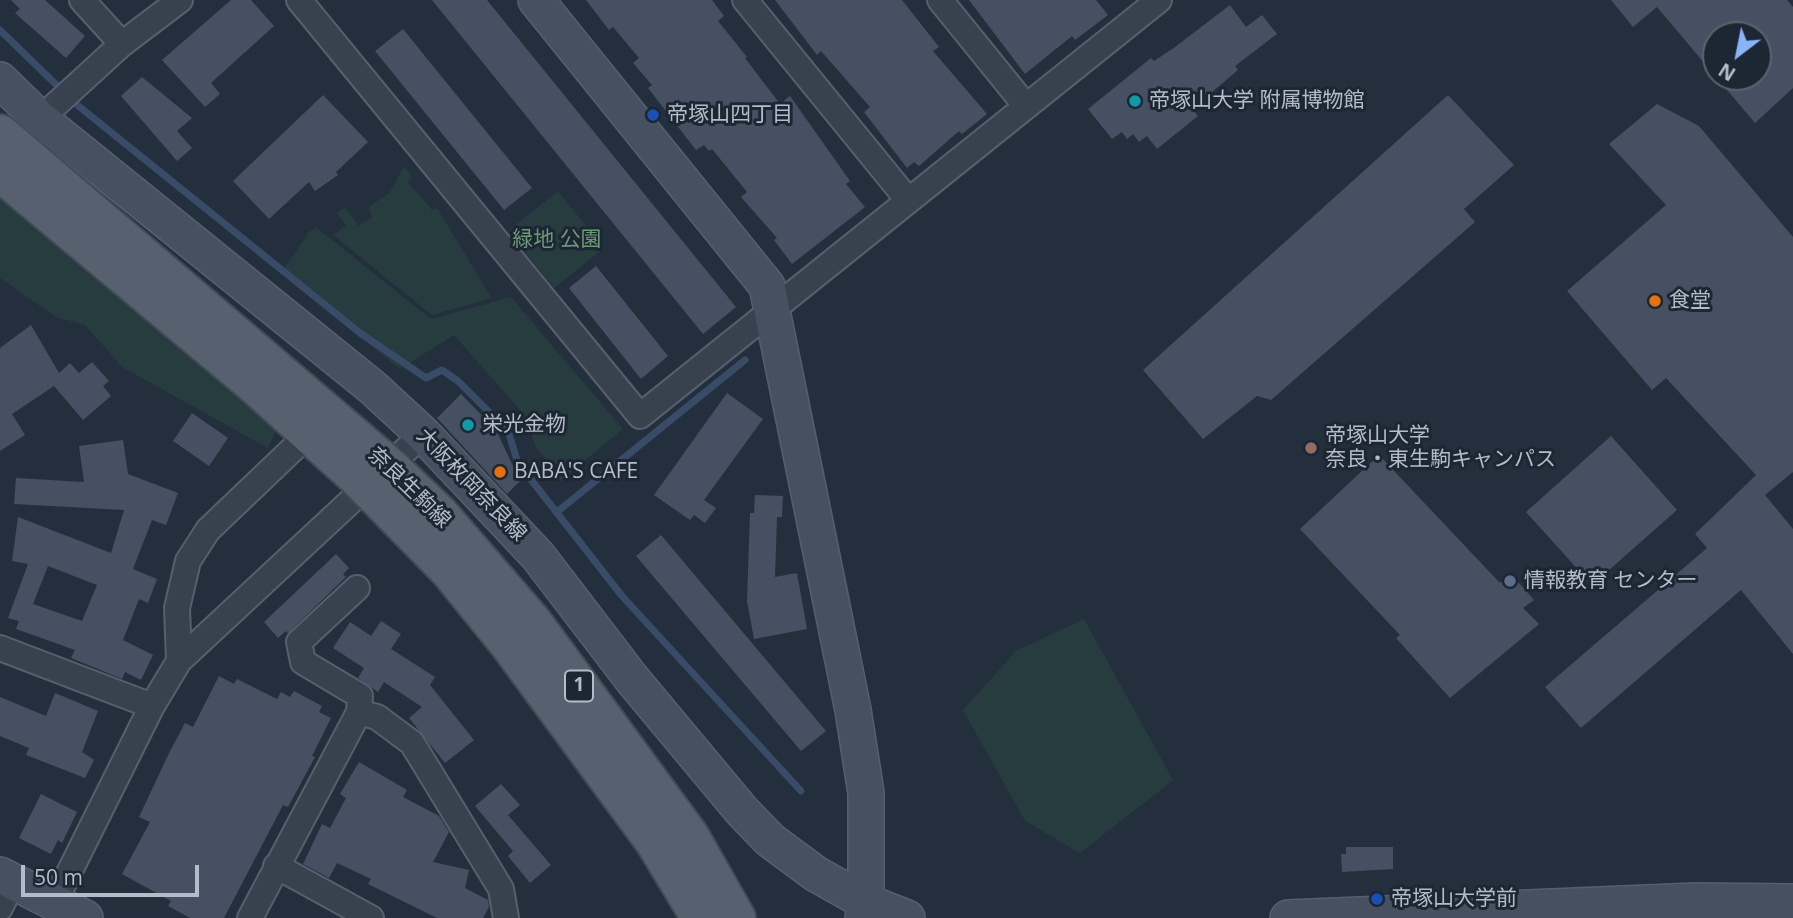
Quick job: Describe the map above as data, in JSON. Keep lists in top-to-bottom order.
{
  "streets": {
    "main road": ["大阪枚岡奈良線", "奈良生駒線", "1"]
  },
  "parks": ["緑地 公園"],
  "places": [
    "帝塚山大学 附属博物館",
    "帝塚山四丁目",
    "食堂",
    "栄光金物",
    "帝塚山大学 奈良・東生駒キャンパス",
    "BABA'S CAFE",
    "情報教育 センター",
    "帝塚山大学前"
  ],
  "scale_bar": "50 m",
  "north": "bottom left"
}
